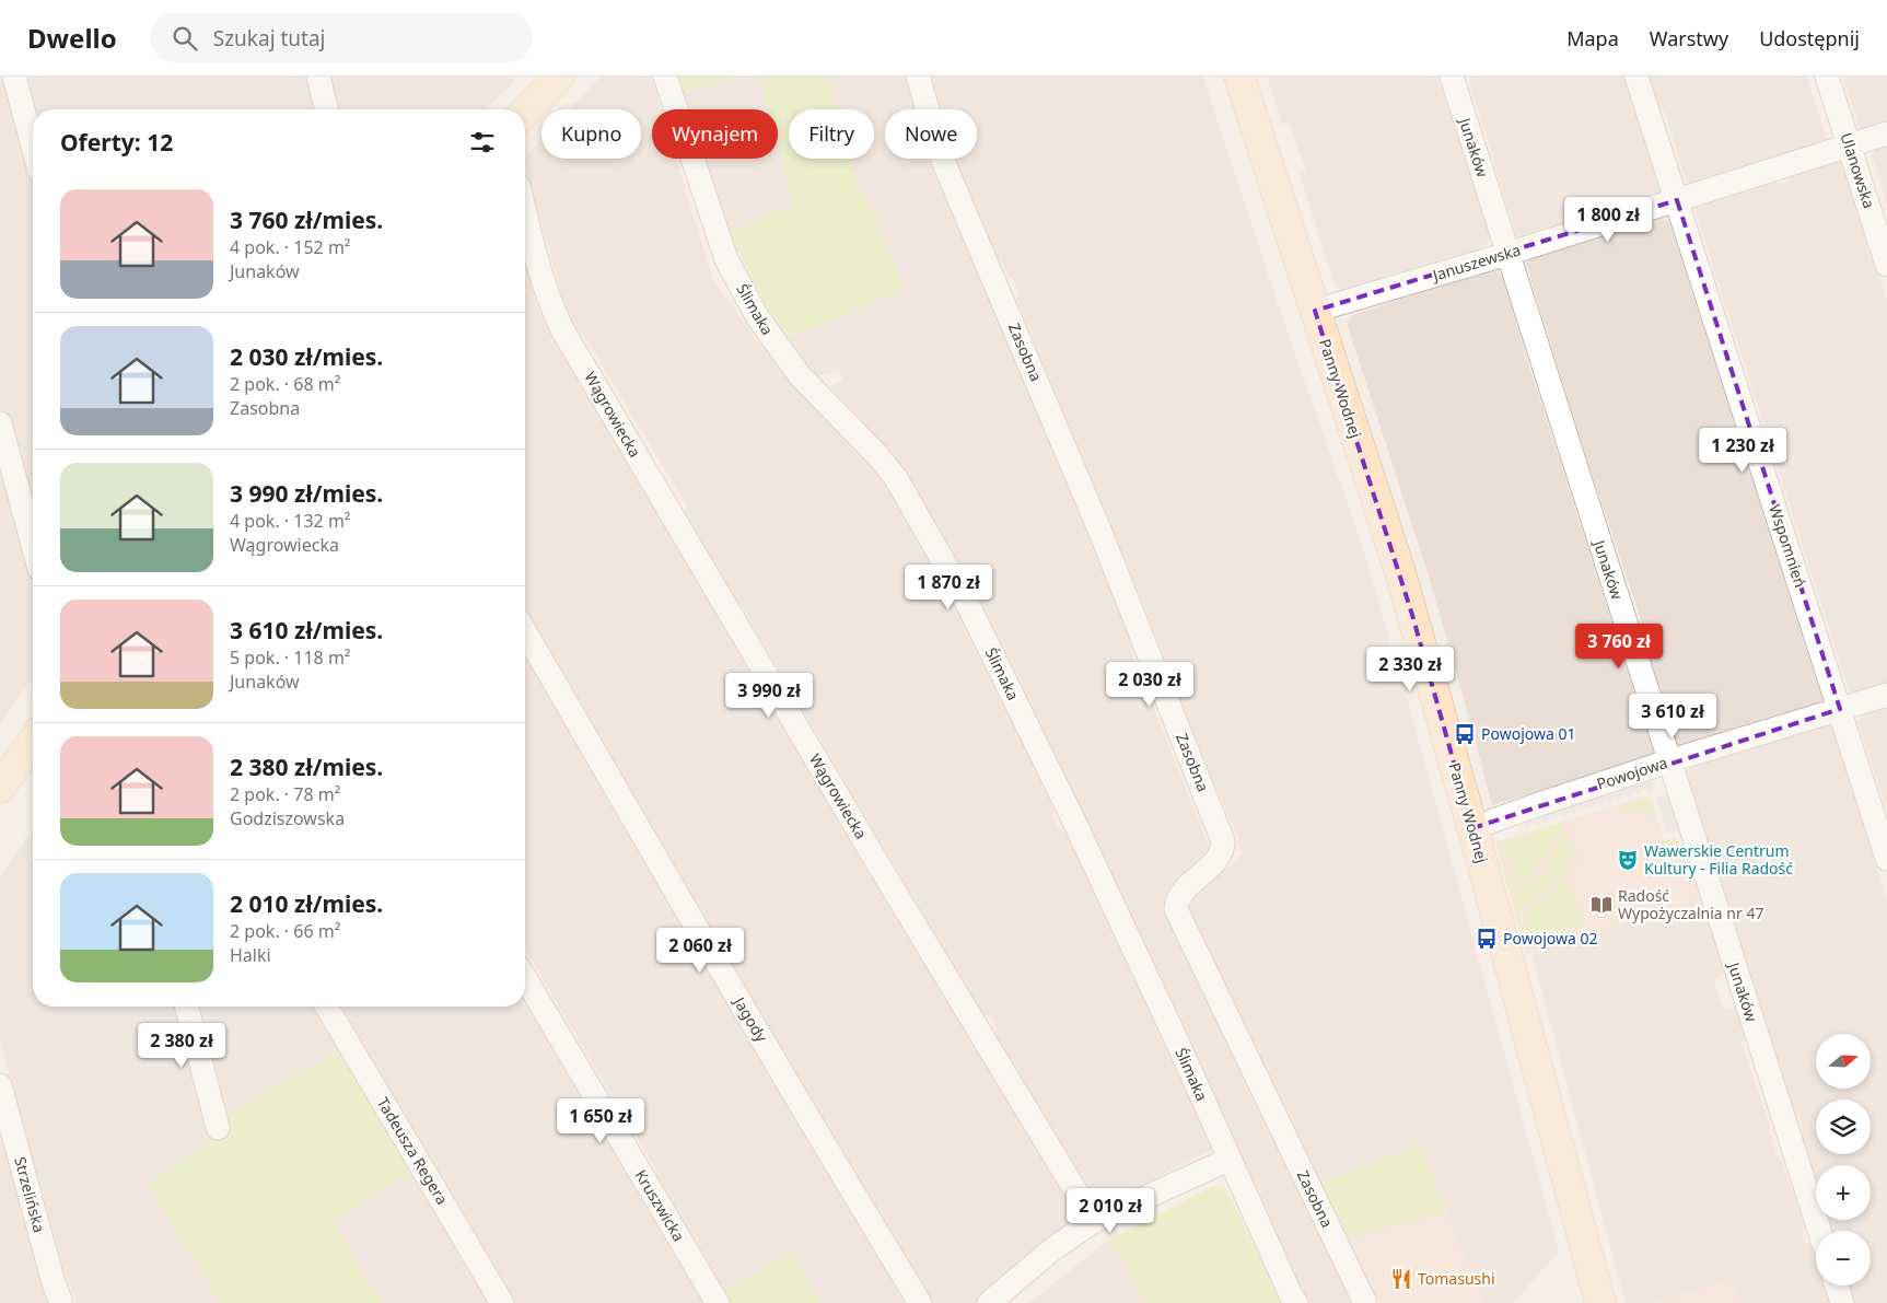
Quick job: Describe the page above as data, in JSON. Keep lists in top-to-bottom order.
{
  "streets": {
    "street": [
      "Junaków",
      "Ulanowska",
      "Januszewska",
      "Ślimaka",
      "Zasobna",
      "Panny Wodnej",
      "Wągrowiecka",
      "Wspomnień",
      "Powojowa",
      "Jagody",
      "Tadeusza Regera",
      "Strzelińska",
      "Kruszwicka"
    ]
  },
  "crossings": [
    ["Junaków", "Januszewska"],
    ["Junaków", "Powojowa"],
    ["Ulanowska", "Januszewska"],
    ["Januszewska", "Panny Wodnej"],
    ["Januszewska", "Wspomnień"],
    ["Panny Wodnej", "Powojowa"],
    ["Wspomnień", "Powojowa"]
  ],
  "places": {
    "bus stop": ["Powojowa 01", "Powojowa 02"],
    "theatre": ["Wawerskie Centrum Kultury - Filia Radość"],
    "library": ["Radość Wypożyczalnia nr 47"],
    "restaurant": ["Tomasushi"]
  },
  "north": "right",
  "page": {
    "header": "Dwello",
    "search": "Szukaj tutaj",
    "nav": ["Mapa", "Warstwy", "Udostępnij"],
    "chip": [
      "Kupno",
      "Wynajem",
      "Filtry",
      "Nowe"
    ],
    "heading": "Oferty: 12",
    "list": [
      {
        "name": "3 760 zł/mies.",
        "note": "4 pok. · 152 m² · Junaków"
      },
      {
        "name": "2 030 zł/mies.",
        "note": "2 pok. · 68 m² · Zasobna"
      },
      {
        "name": "3 990 zł/mies.",
        "note": "4 pok. · 132 m² · Wągrowiecka"
      },
      {
        "name": "3 610 zł/mies.",
        "note": "5 pok. · 118 m² · Junaków"
      },
      {
        "name": "2 380 zł/mies.",
        "note": "2 pok. · 78 m² · Godziszowska"
      },
      {
        "name": "2 010 zł/mies.",
        "note": "2 pok. · 66 m² · Halki"
      }
    ],
    "price": [
      "1 800 zł",
      "1 230 zł",
      "1 870 zł",
      "3 760 zł",
      "2 330 zł",
      "2 030 zł",
      "3 990 zł",
      "3 610 zł",
      "2 060 zł",
      "2 380 zł",
      "1 650 zł",
      "2 010 zł"
    ],
    "map_buttons": ["+", "−"]
  }
}
